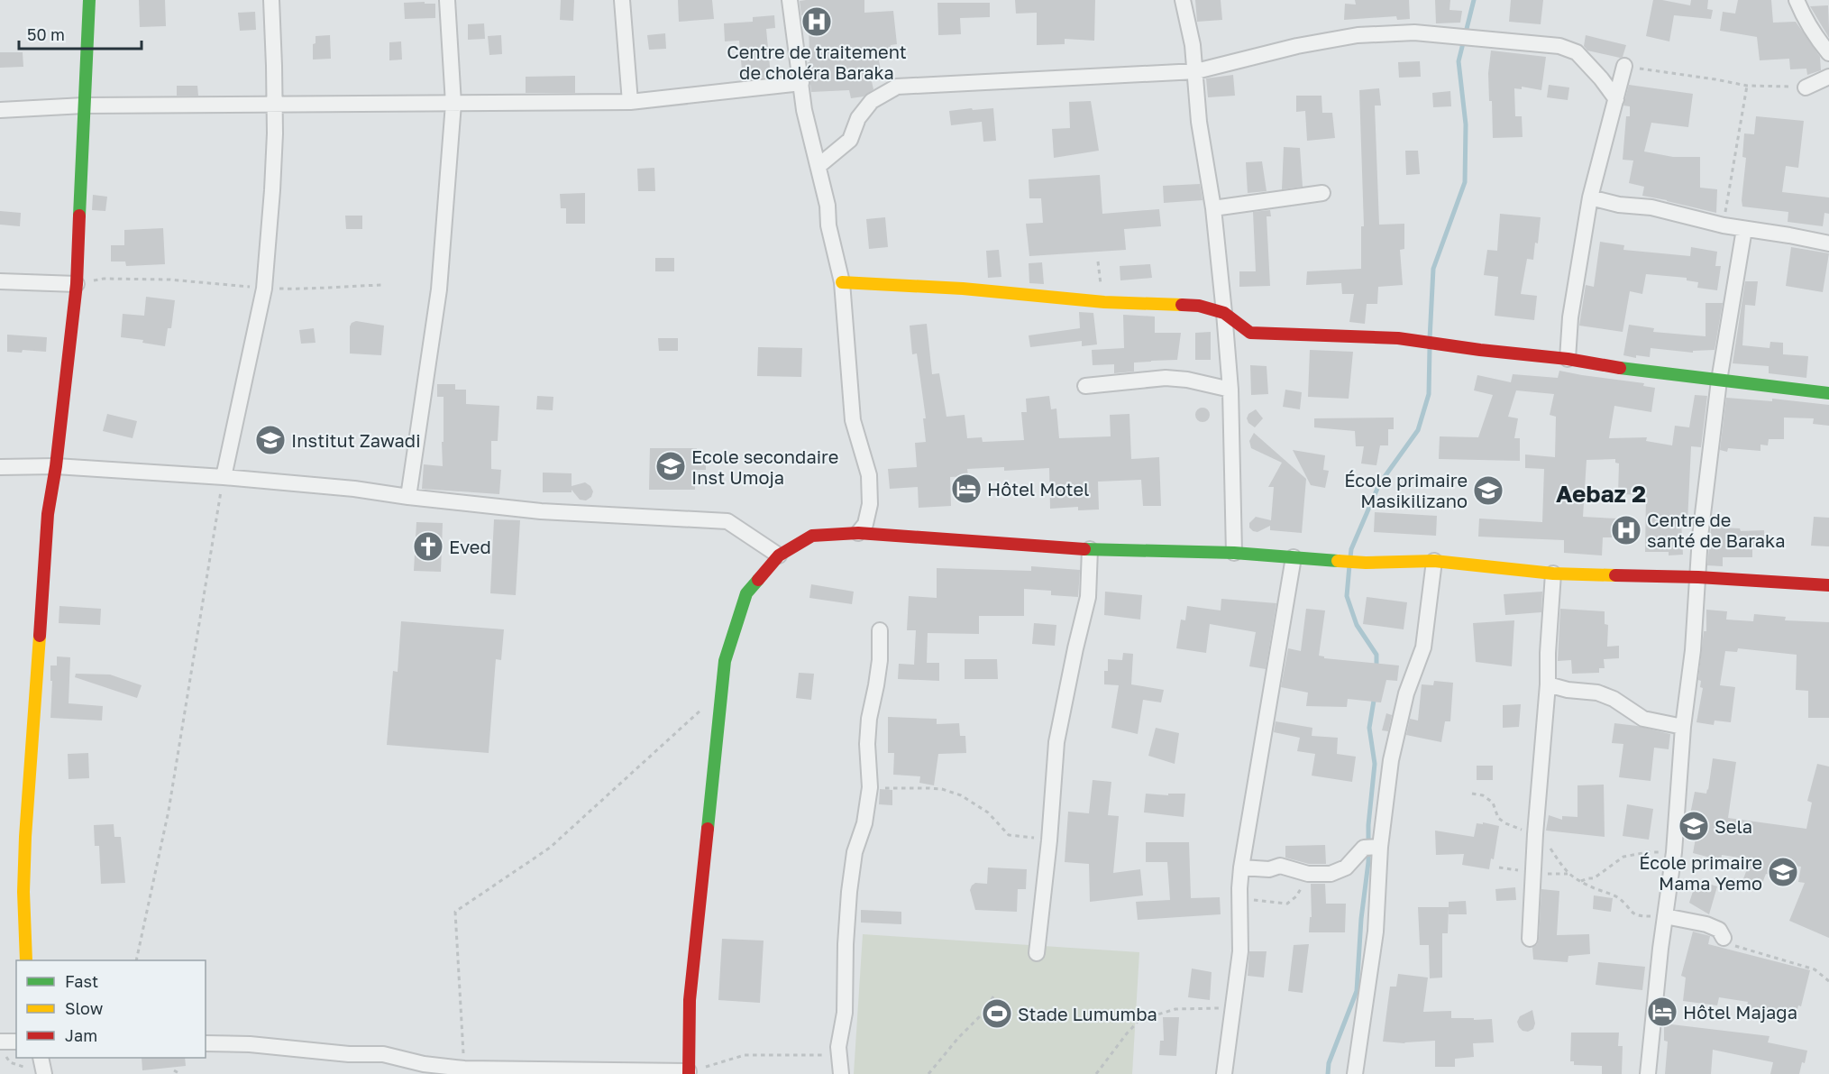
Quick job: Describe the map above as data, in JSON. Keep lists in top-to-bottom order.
{
  "districts": ["Aebaz 2"],
  "places": {
    "hospital": ["Centre de traitement de choléra Baraka", "Centre de santé de Baraka"],
    "school or university": [
      "Institut Zawadi",
      "Ecole secondaire Inst Umoja",
      "École primaire Masikilizano",
      "Sela",
      "École primaire Mama Yemo"
    ],
    "hotel": ["Hôtel Motel", "Hôtel Majaga"],
    "church": ["Eved"],
    "sports": ["Stade Lumumba"]
  },
  "legend": ["Fast", "Slow", "Jam"],
  "scale_bar": "50 m"
}
